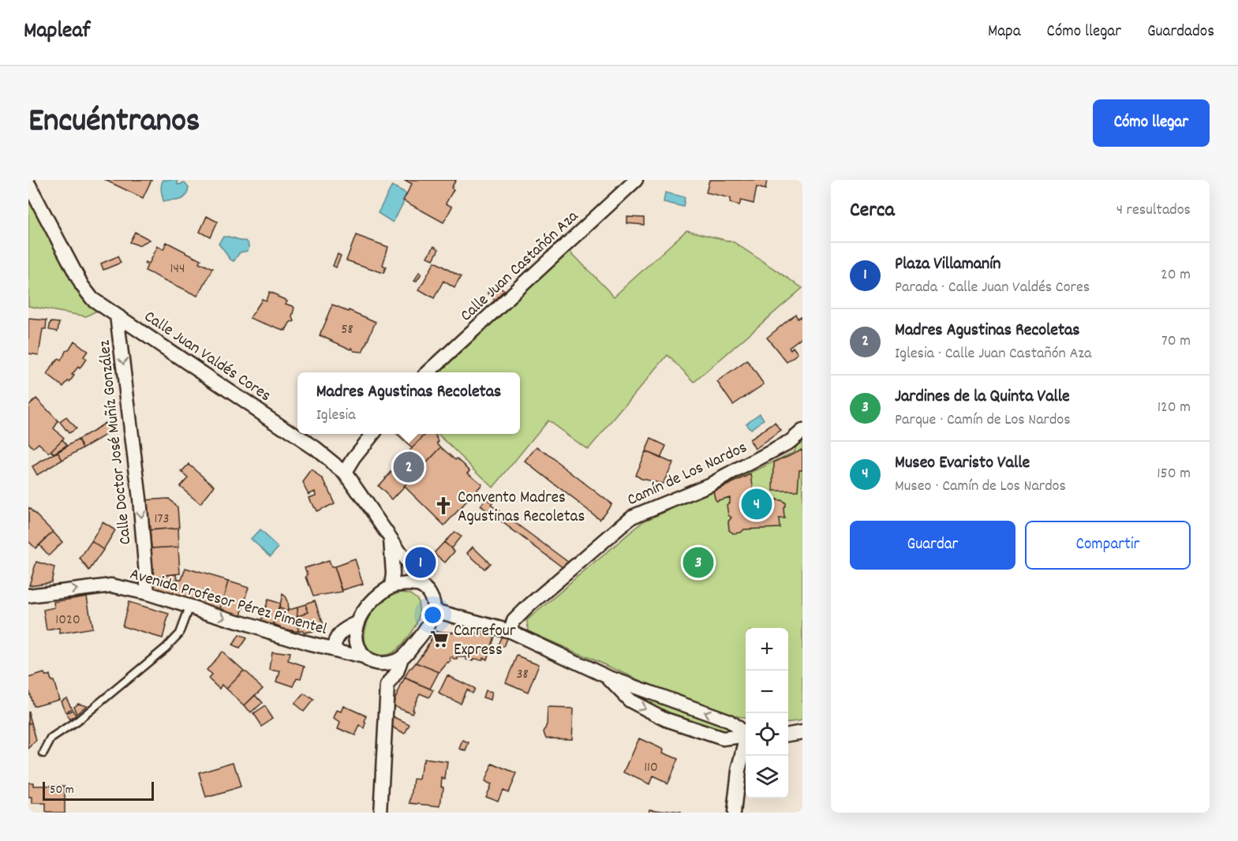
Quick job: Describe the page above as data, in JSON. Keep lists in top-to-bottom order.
{
  "streets": {
    "street": [
      "Calle Juan Castañón Aza",
      "Calle Juan Valdés Cores",
      "Calle Doctor José Muñíz González",
      "Camín de Los Nardos",
      "Avenida Profesor Pérez Pimentel"
    ]
  },
  "crossings": [
    ["Calle Juan Valdés Cores", "Calle Doctor José Muñíz González"],
    ["Calle Juan Valdés Cores", "Avenida Profesor Pérez Pimentel"],
    ["Calle Doctor José Muñíz González", "Avenida Profesor Pérez Pimentel"]
  ],
  "one_way": ["Calle Doctor José Muñíz González", "Avenida Profesor Pérez Pimentel"],
  "places": {
    "church": ["Convento Madres Agustinas Recoletas"],
    "supermarket": ["Carrefour Express"]
  },
  "house_numbers": [
    "144",
    "58",
    "173",
    "1020",
    "38",
    "110"
  ],
  "scale_bar": "50 m",
  "page": {
    "header": "Mapleaf",
    "nav": ["Mapa", "Cómo llegar", "Guardados"],
    "title": "Encuéntranos",
    "buttons": [
      "Cómo llegar",
      ["Guardar", "Compartir"]
    ],
    "heading": ["Cerca", "4 resultados"],
    "list": [
      {
        "mark": "1",
        "name": "Plaza Villamanín",
        "note": "Parada · Calle Juan Valdés Cores",
        "value": "20 m"
      },
      {
        "mark": "2",
        "name": "Madres Agustinas Recoletas",
        "note": "Iglesia · Calle Juan Castañón Aza",
        "value": "70 m"
      },
      {
        "mark": "3",
        "name": "Jardines de la Quinta Valle",
        "note": "Parque · Camín de Los Nardos",
        "value": "120 m"
      },
      {
        "mark": "4",
        "name": "Museo Evaristo Valle",
        "note": "Museo · Camín de Los Nardos",
        "value": "150 m"
      }
    ],
    "popup": ["Madres Agustinas Recoletas", "Iglesia"],
    "pins": [
      "2",
      "4",
      "1",
      "3"
    ],
    "map_buttons": ["+", "−"],
    "scale": "50 m"
  }
}
